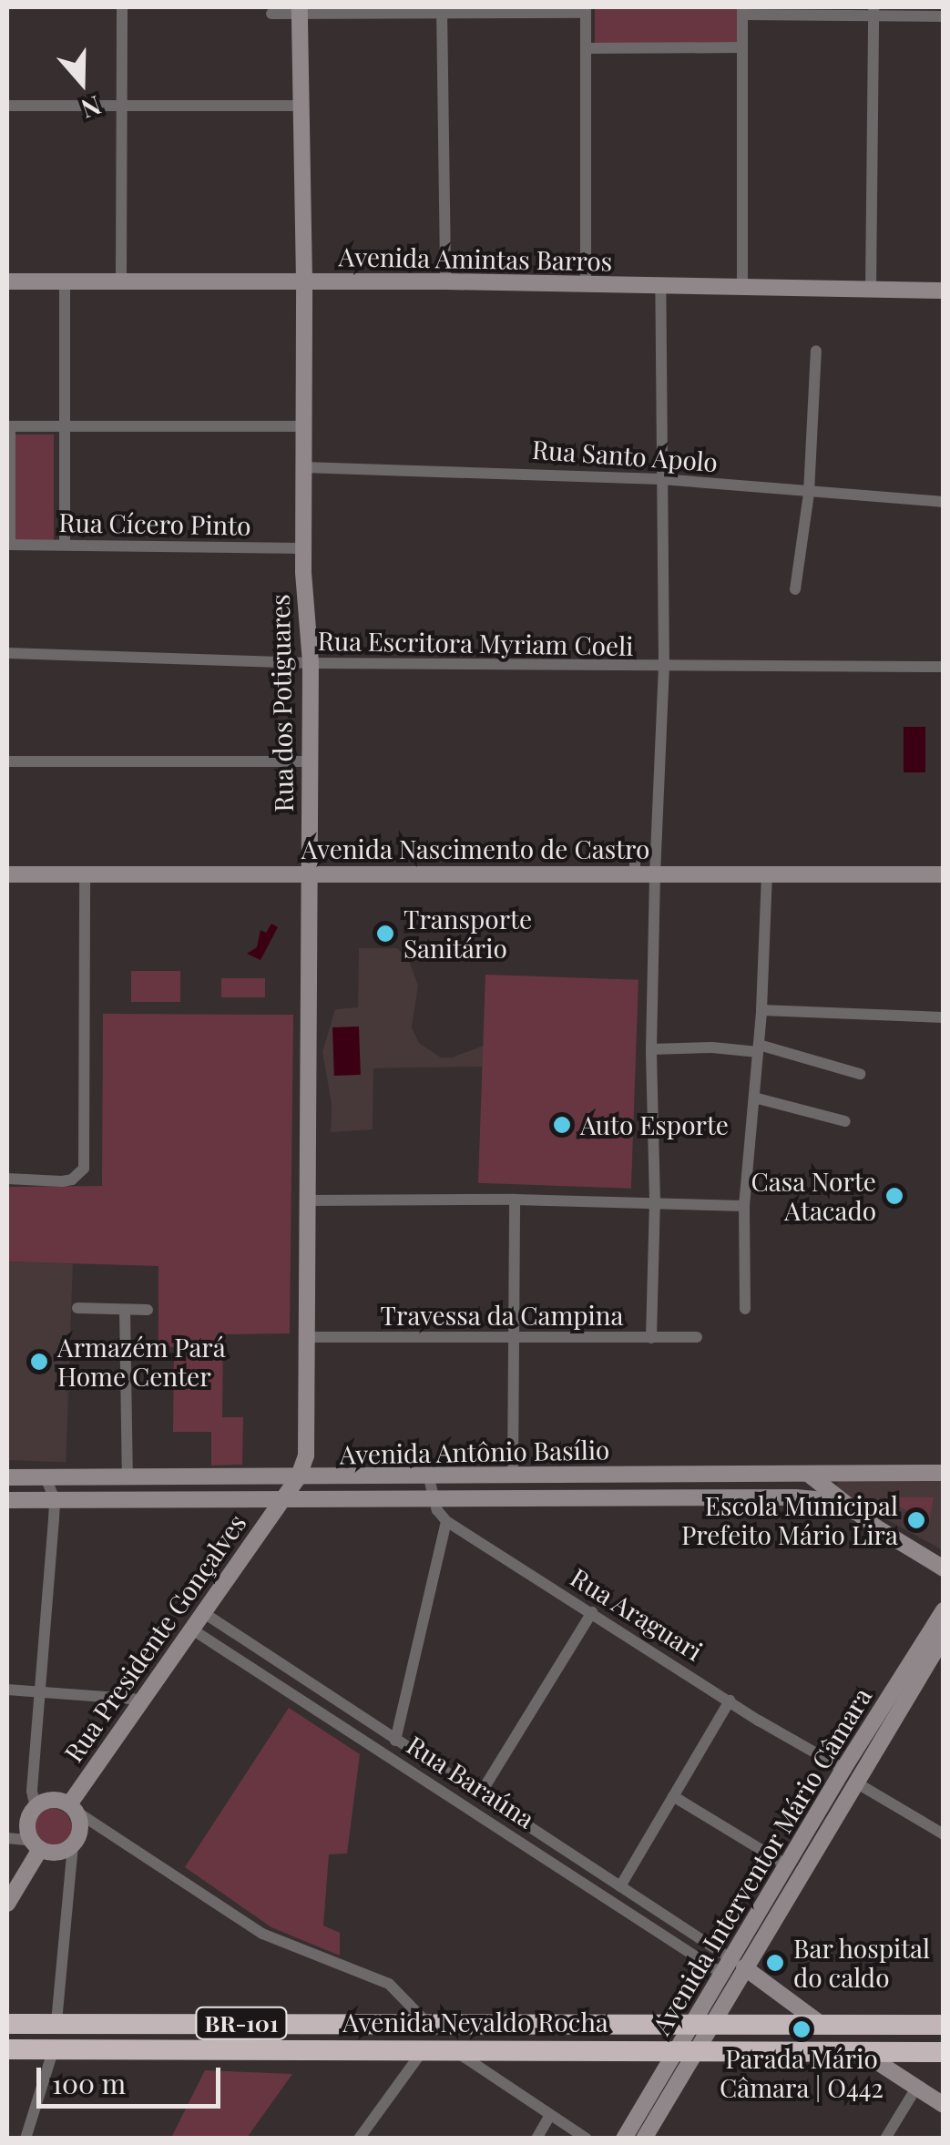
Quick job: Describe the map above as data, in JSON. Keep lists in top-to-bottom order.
{
  "streets": {
    "highway": ["Avenida Nevaldo Rocha", "BR-101"],
    "main road": [
      "Avenida Amintas Barros",
      "Rua dos Potiguares",
      "Avenida Nascimento de Castro",
      "Avenida Antônio Basílio",
      "Rua Presidente Gonçalves",
      "Rua Baraúna",
      "Avenida Interventor Mário Câmara"
    ],
    "street": [
      "Rua Santo Apolo",
      "Rua Cícero Pinto",
      "Rua Escritora Myriam Coeli",
      "Travessa da Campina",
      "Rua Araguari"
    ]
  },
  "crossings": [
    ["Avenida Amintas Barros", "Rua dos Potiguares"],
    ["Rua Santo Apolo", "Rua dos Potiguares"],
    ["Rua Cícero Pinto", "Rua dos Potiguares"],
    ["Rua Escritora Myriam Coeli", "Rua dos Potiguares"],
    ["Rua dos Potiguares", "Avenida Nascimento de Castro"],
    ["Rua dos Potiguares", "Travessa da Campina"],
    ["Rua dos Potiguares", "Avenida Antônio Basílio"],
    ["Avenida Antônio Basílio", "Rua Araguari"],
    ["Avenida Antônio Basílio", "Rua Presidente Gonçalves"],
    ["Rua Araguari", "Avenida Interventor Mário Câmara"],
    ["Rua Presidente Gonçalves", "Rua Baraúna"],
    ["Rua Baraúna", "Avenida Interventor Mário Câmara"],
    ["Rua Baraúna", "Avenida Nevaldo Rocha"],
    ["Avenida Interventor Mário Câmara", "Avenida Nevaldo Rocha"]
  ],
  "places": [
    "Transporte Sanitário",
    "Auto Esporte",
    "Casa Norte Atacado",
    "Armazém Pará Home Center",
    "Escola Municipal Prefeito Mário Lira",
    "Bar hospital do caldo",
    "Parada Mário Câmara | O442"
  ],
  "scale_bar": "100 m",
  "north": "bottom"
}
